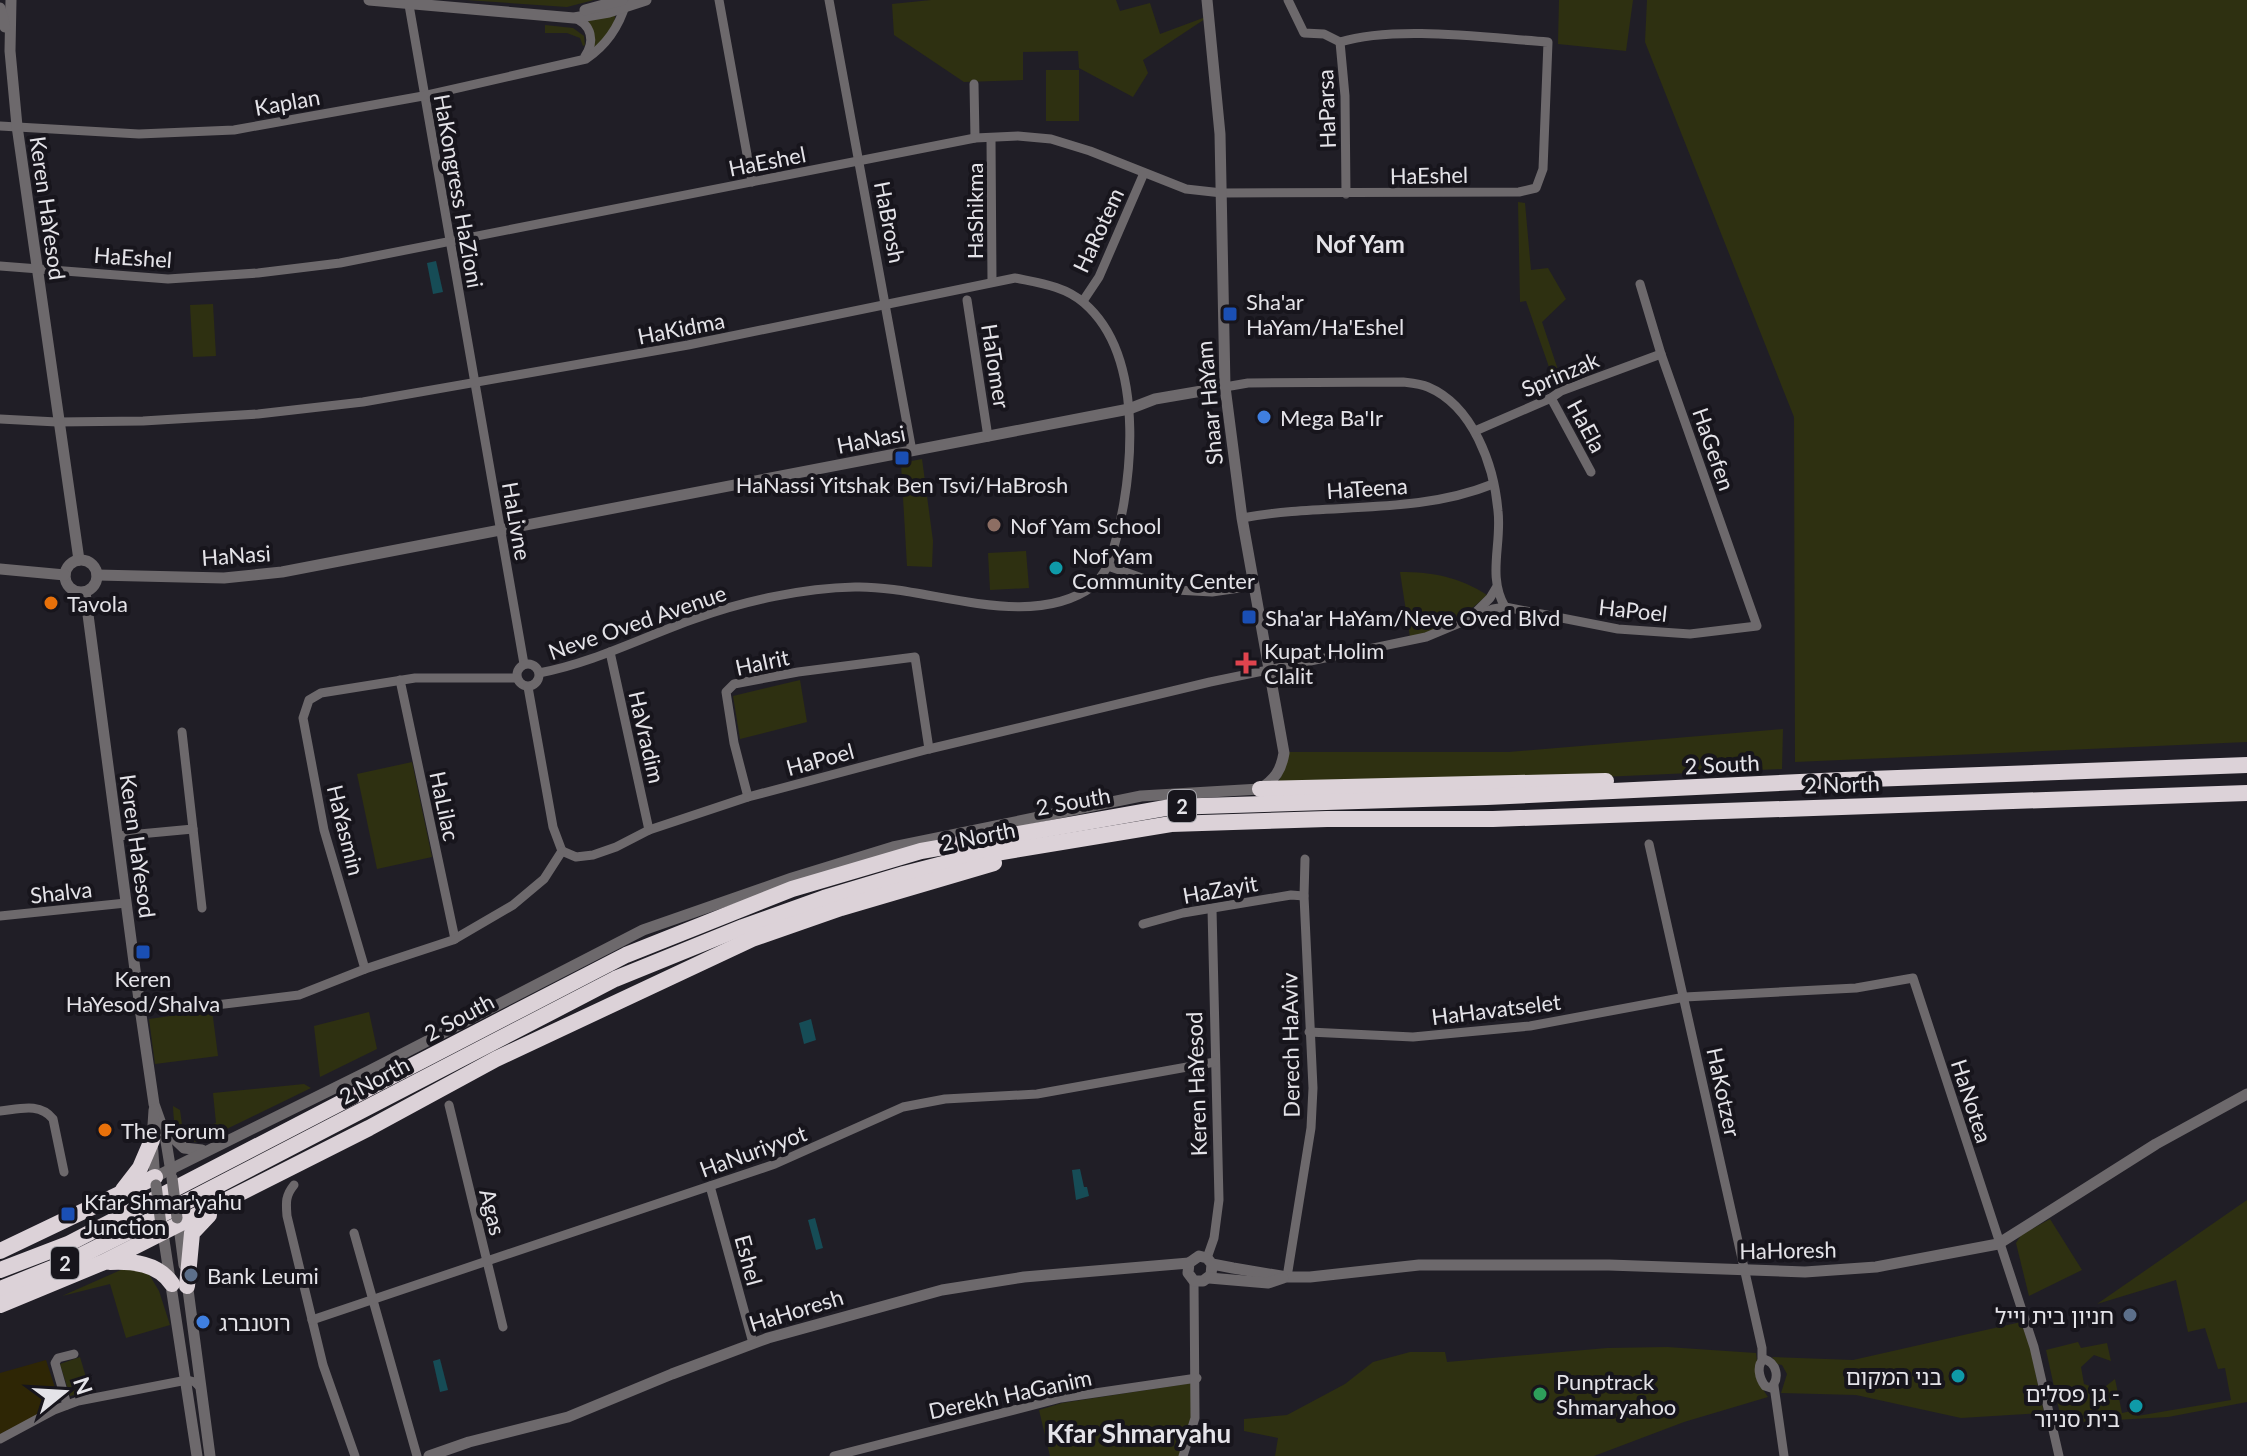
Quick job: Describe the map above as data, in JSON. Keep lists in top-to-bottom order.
{
  "streets": {
    "highway": ["2 South", "2 North", "2"],
    "street": [
      "Kaplan",
      "HaParsa",
      "HaEshel",
      "HaKongress HaZioni",
      "Keren HaYesod",
      "HaShikma",
      "HaBrosh",
      "HaRotem",
      "HaKidma",
      "HaTomer",
      "Sprinzak",
      "Shaar HaYam",
      "HaEla",
      "HaNasi",
      "HaGefen",
      "HaTeena",
      "HaLivne",
      "HaPoel",
      "Neve Oved Avenue",
      "HaIrit",
      "HaVradim",
      "HaLilac",
      "HaYasmin",
      "HaZayit",
      "Shalva",
      "HaHavatselet",
      "Derech HaAviv",
      "HaKotzer",
      "HaNotea",
      "HaNuriyyot",
      "Agas",
      "HaHoresh",
      "Eshel",
      "Derekh HaGanim"
    ]
  },
  "crossings": [
    ["Kaplan", "HaKongress HaZioni"],
    ["Kaplan", "Keren HaYesod"],
    ["HaParsa", "HaEshel"],
    ["HaEshel", "HaKongress HaZioni"],
    ["HaEshel", "Keren HaYesod"],
    ["HaEshel", "HaShikma"],
    ["HaEshel", "HaBrosh"],
    ["HaEshel", "HaRotem"],
    ["HaEshel", "Shaar HaYam"],
    ["HaKongress HaZioni", "HaKidma"],
    ["HaKongress HaZioni", "HaLivne"],
    ["Keren HaYesod", "HaKidma"],
    ["Keren HaYesod", "HaNasi"],
    ["Keren HaYesod", "HaZayit"],
    ["Keren HaYesod", "Shalva"],
    ["Keren HaYesod", "HaNuriyyot"],
    ["Keren HaYesod", "HaHoresh"],
    ["HaShikma", "HaKidma"],
    ["HaBrosh", "HaKidma"],
    ["HaBrosh", "HaNasi"],
    ["HaRotem", "HaKidma"],
    ["HaKidma", "HaNasi"],
    ["HaKidma", "HaLivne"],
    ["HaKidma", "Neve Oved Avenue"],
    ["HaTomer", "HaNasi"],
    ["Sprinzak", "HaEla"],
    ["Sprinzak", "HaNasi"],
    ["Sprinzak", "HaGefen"],
    ["Shaar HaYam", "HaNasi"],
    ["Shaar HaYam", "HaTeena"],
    ["Shaar HaYam", "HaPoel"],
    ["HaNasi", "HaTeena"],
    ["HaNasi", "HaLivne"],
    ["HaNasi", "HaPoel"],
    ["HaGefen", "HaPoel"],
    ["HaLivne", "Neve Oved Avenue"],
    ["HaPoel", "HaIrit"],
    ["HaPoel", "HaVradim"],
    ["Neve Oved Avenue", "HaVradim"],
    ["HaLilac", "HaYasmin"],
    ["HaZayit", "Derech HaAviv"],
    ["HaHavatselet", "Derech HaAviv"],
    ["HaHavatselet", "HaKotzer"],
    ["HaHavatselet", "HaNotea"],
    ["Derech HaAviv", "HaHoresh"],
    ["HaKotzer", "HaNotea"],
    ["HaKotzer", "HaHoresh"],
    ["HaNotea", "HaHoresh"],
    ["HaNuriyyot", "Agas"],
    ["HaNuriyyot", "Eshel"],
    ["HaHoresh", "Eshel"]
  ],
  "districts": ["Nof Yam", "Kfar Shmaryahu"],
  "places": {
    "transit": [
      "Sha'ar HaYam/Ha'Eshel",
      "HaNassi Yitshak Ben Tsvi/HaBrosh",
      "Sha'ar HaYam/Neve Oved Blvd",
      "Keren HaYesod/Shalva",
      "Kfar Shmar'yahu Junction"
    ],
    "other": [
      "Mega Ba'Ir",
      "Nof Yam School",
      "Nof Yam Community Center",
      "Tavola",
      "The Forum",
      "Bank Leumi",
      "חניון בית וייל",
      "רוטנברג",
      "בני המקום",
      "Punptrack Shmaryahoo",
      "גן פסלים - בית סניור"
    ],
    "health": ["Kupat Holim Clalit"]
  },
  "north": "right"
}
